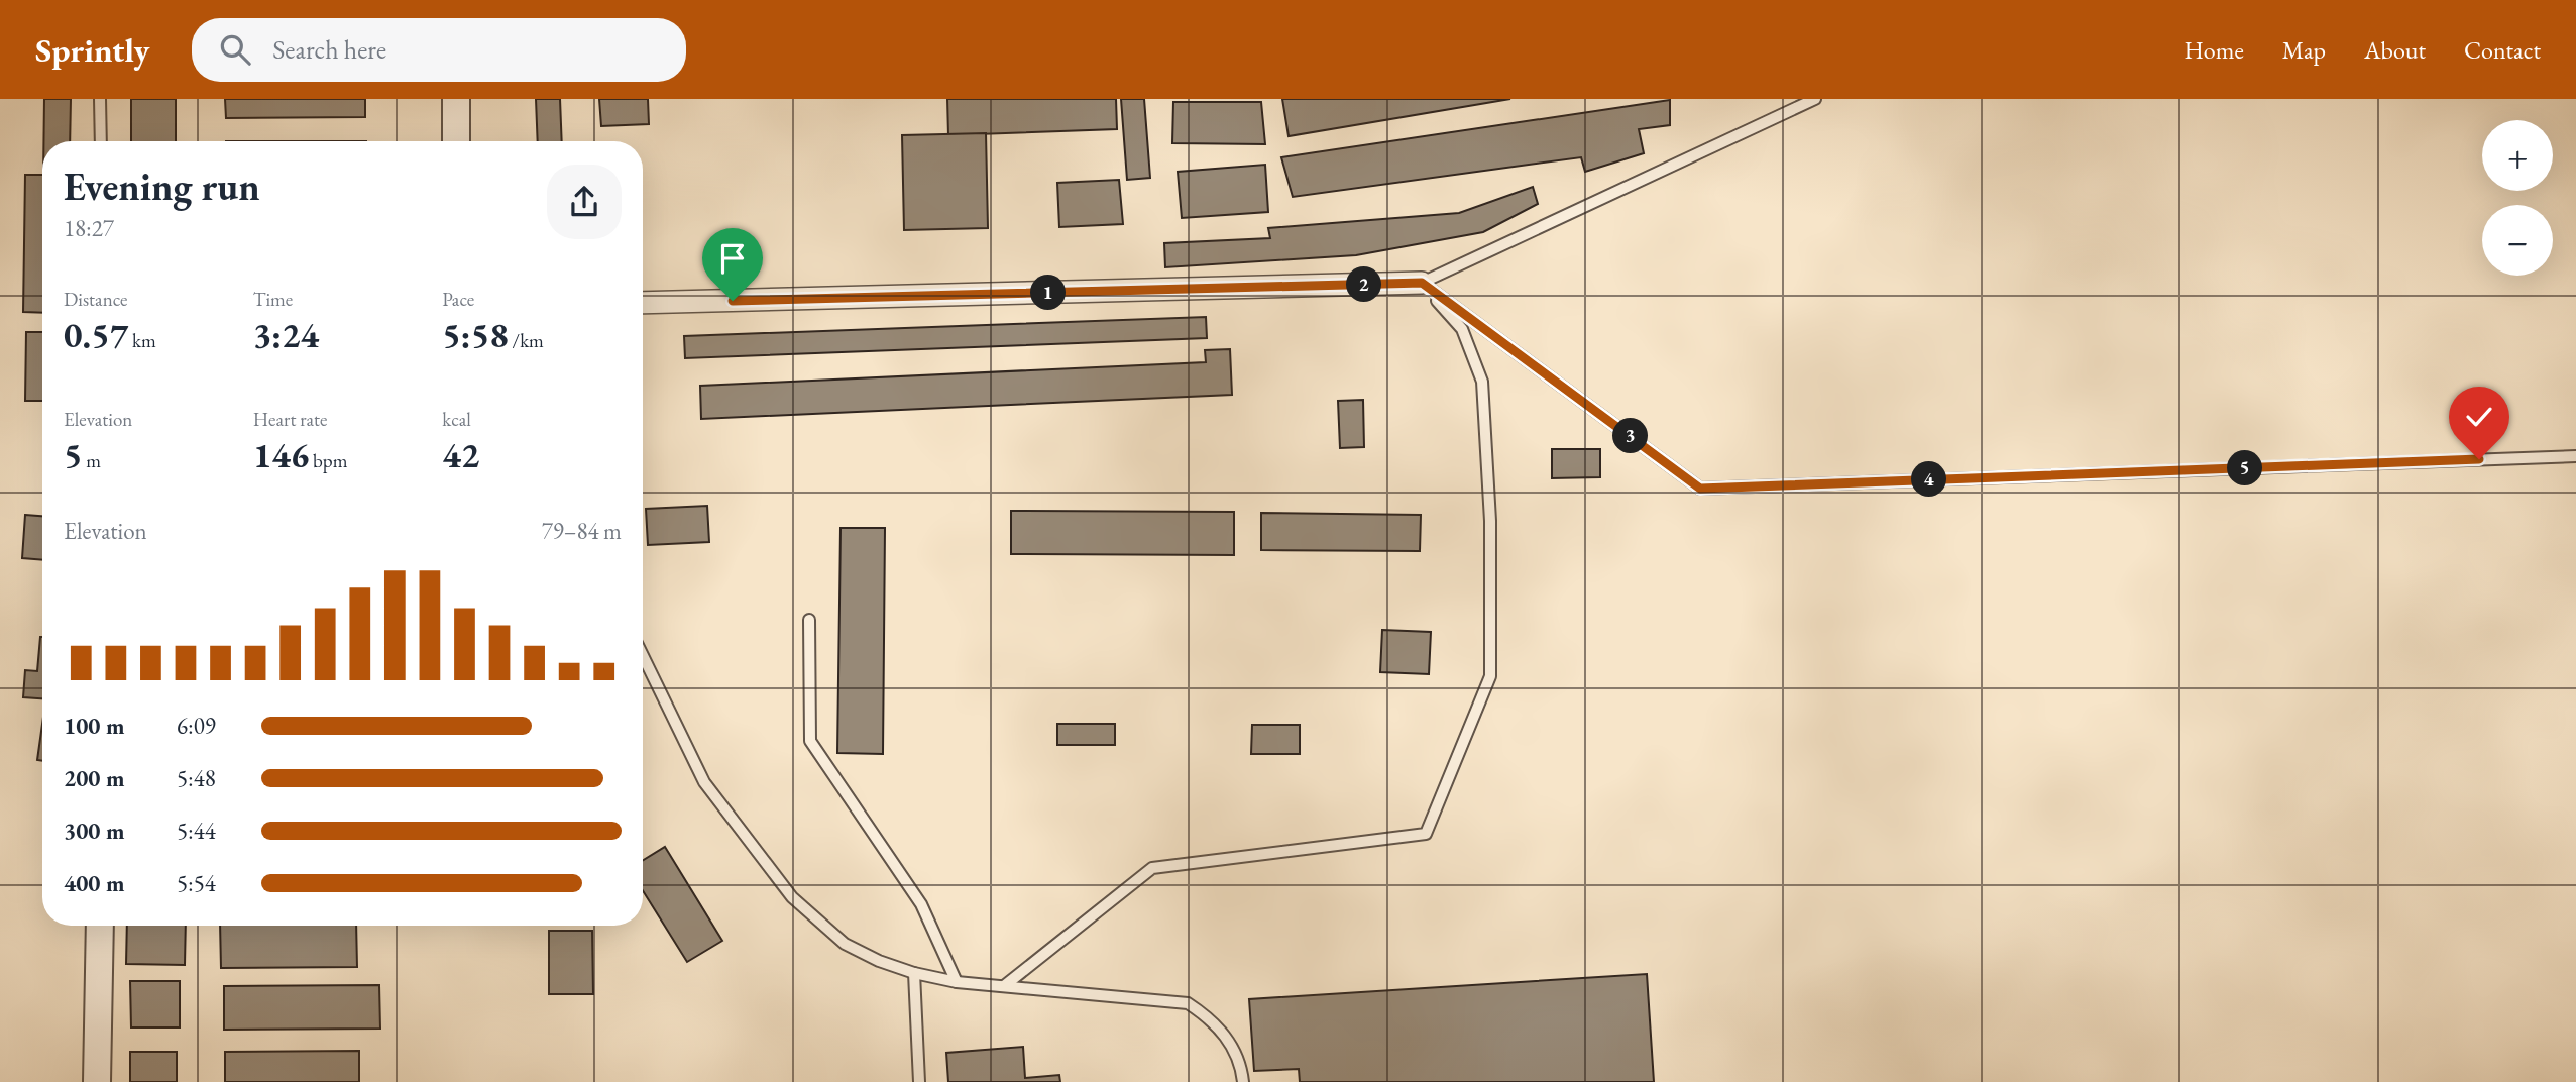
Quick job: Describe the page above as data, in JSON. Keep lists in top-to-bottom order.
{
  "page": {
    "header": "Sprintly",
    "search": "Search here",
    "nav": [
      "Home",
      "Map",
      "About",
      "Contact"
    ],
    "map_buttons": ["+", "−"],
    "heading": ["Evening run", "18:27"],
    "stats": [
      ["Distance", "0.57 km"],
      ["Time", "3:24"],
      ["Pace", "5:58 /km"],
      ["Elevation", "5 m"],
      ["Heart rate", "146 bpm"],
      ["kcal", "42"]
    ],
    "pins": [
      "2",
      "1",
      "3",
      "5",
      "4"
    ],
    "chart": ["Elevation", "79–84 m"],
    "list": [
      {
        "name": "100 m",
        "note": "6:09"
      },
      {
        "name": "200 m",
        "note": "5:48"
      },
      {
        "name": "300 m",
        "note": "5:44"
      },
      {
        "name": "400 m",
        "note": "5:54"
      }
    ]
  }
}
